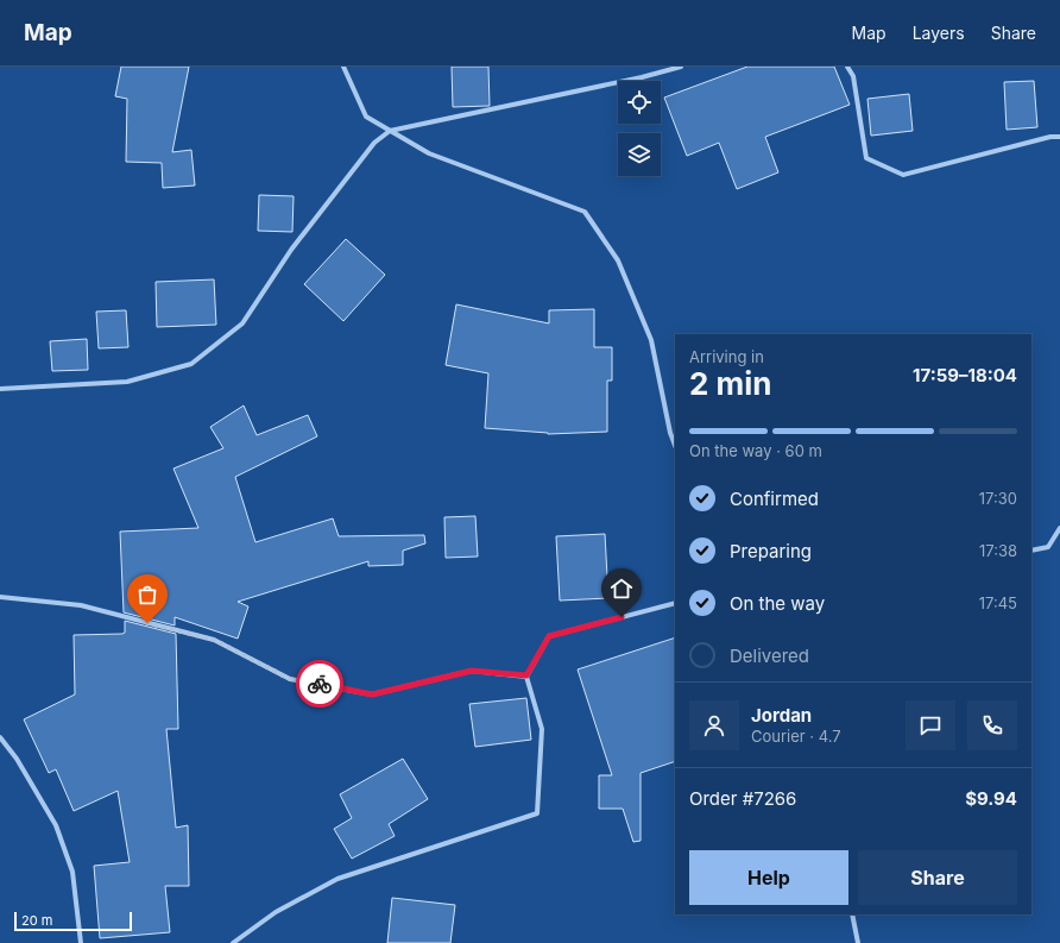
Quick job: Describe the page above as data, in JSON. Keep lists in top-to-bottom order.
{
  "scale_bar": "20 m",
  "page": {
    "header": "Map",
    "nav": ["Map", "Layers", "Share"],
    "heading": ["2 min", "Arriving in", "17:59–18:04"],
    "panel": [
      "Jordan",
      "Courier · 4.7",
      "Order #7266",
      "$9.94"
    ],
    "bar": "On the way · 60 m",
    "list": [
      ["Confirmed", "17:30"],
      ["Preparing", "17:38"],
      ["On the way", "17:45"],
      "Delivered"
    ],
    "buttons": ["Help", "Share"],
    "scale": "20 m"
  }
}
